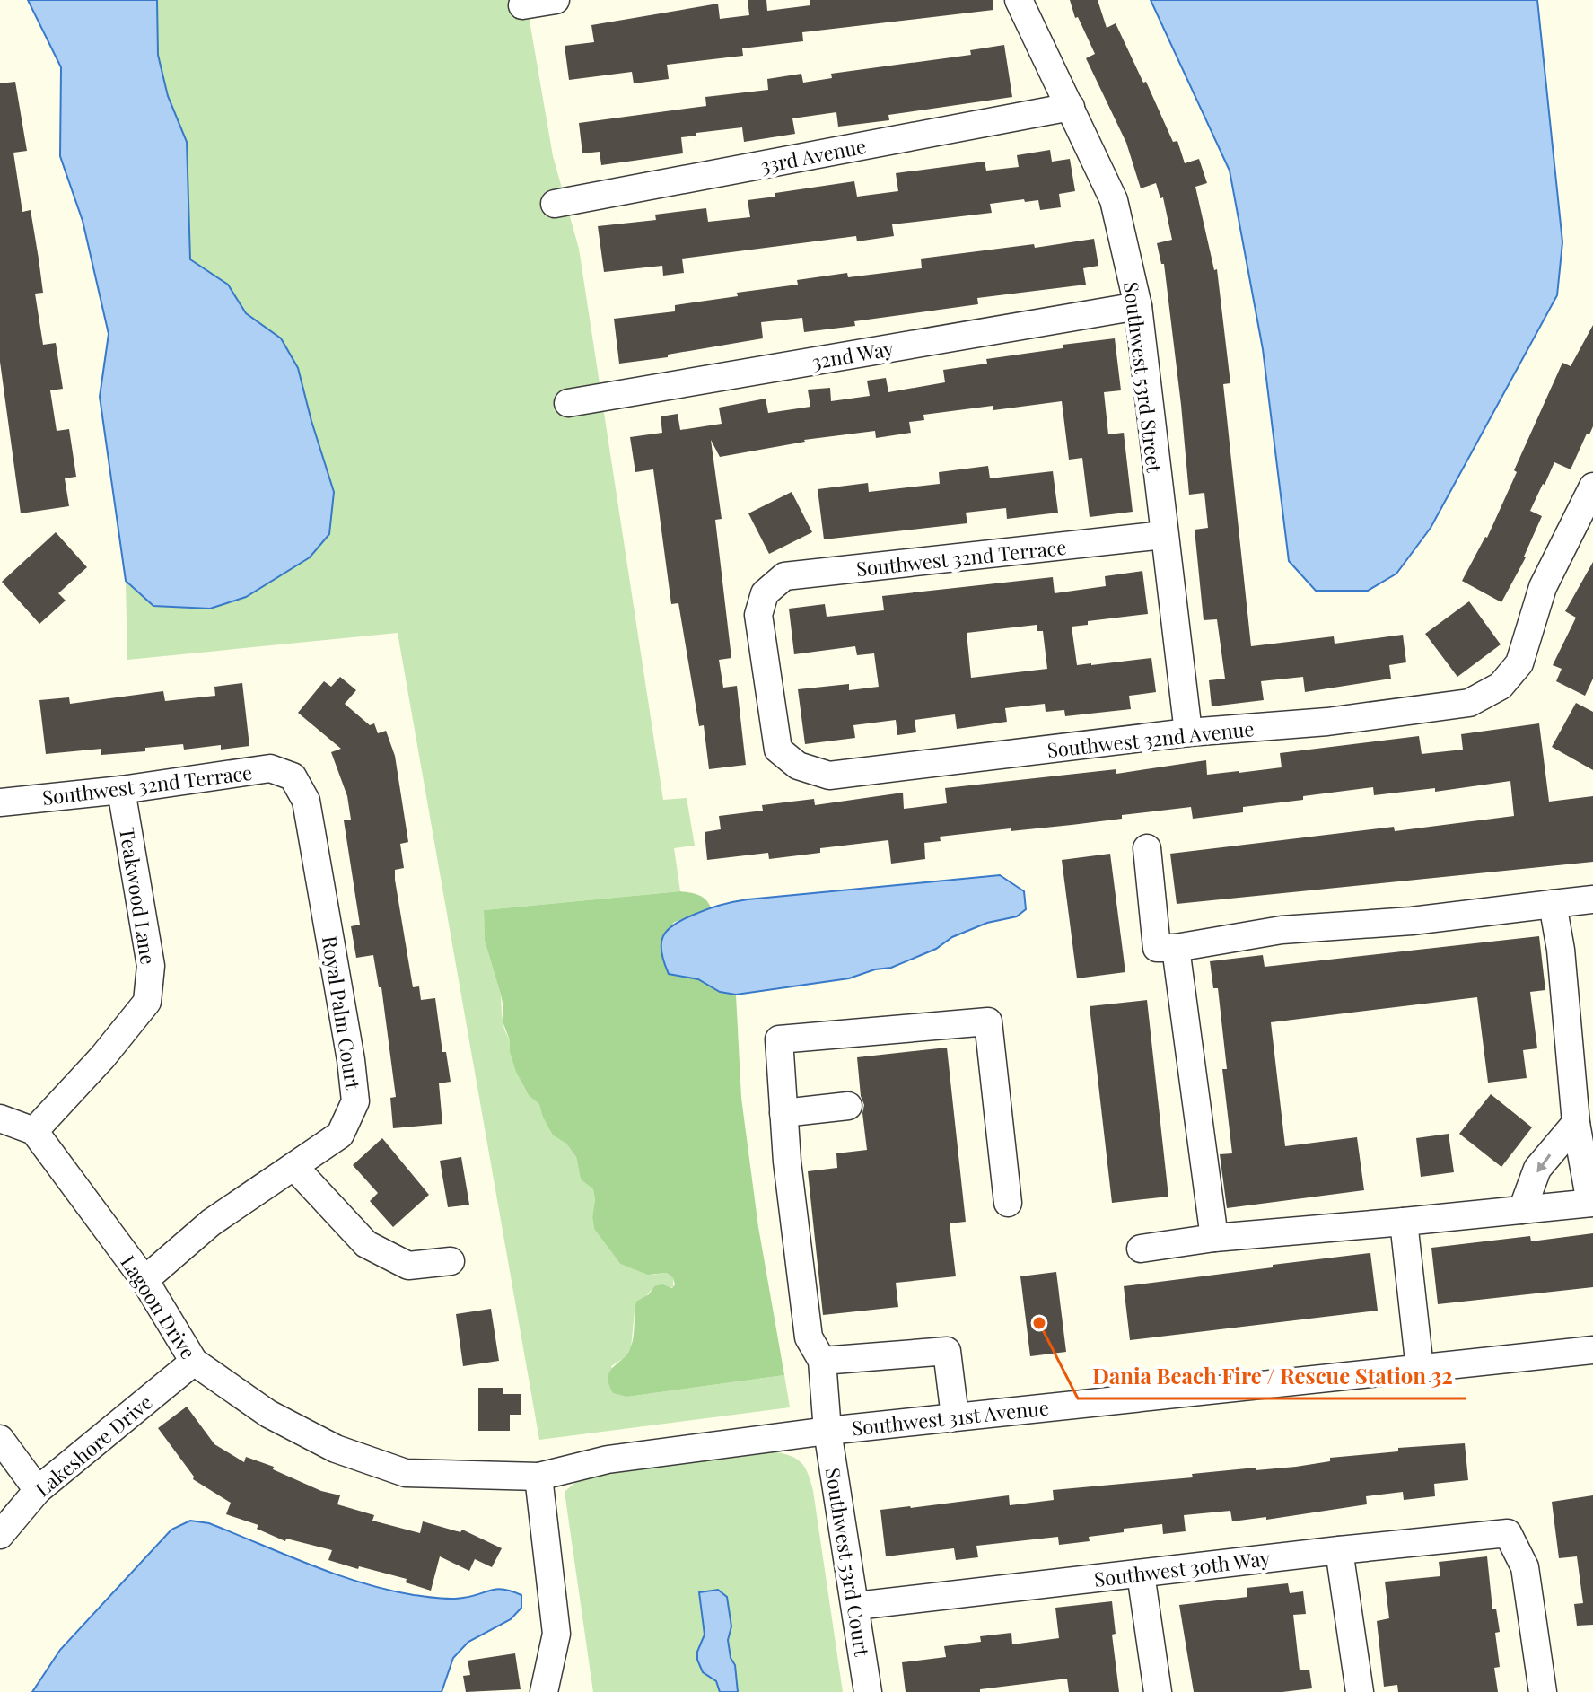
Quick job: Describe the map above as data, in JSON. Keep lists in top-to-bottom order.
{
  "streets": {
    "street": [
      "33rd Avenue",
      "32nd Way",
      "Southwest 53rd Street",
      "Southwest 32nd Terrace",
      "Southwest 32nd Avenue",
      "Teakwood Lane",
      "Royal Palm Court",
      "Lagoon Drive",
      "Southwest 31st Avenue",
      "Lakeshore Drive",
      "Southwest 53rd Court",
      "Southwest 30th Way"
    ]
  },
  "crossings": [
    ["33rd Avenue", "Southwest 53rd Street"],
    ["32nd Way", "Southwest 53rd Street"],
    ["Southwest 53rd Street", "Southwest 32nd Terrace"],
    ["Southwest 53rd Street", "Southwest 32nd Avenue"],
    ["Southwest 32nd Terrace", "Southwest 32nd Avenue"],
    ["Southwest 32nd Terrace", "Teakwood Lane"],
    ["Southwest 32nd Terrace", "Royal Palm Court"],
    ["Teakwood Lane", "Lagoon Drive"],
    ["Royal Palm Court", "Lagoon Drive"],
    ["Lagoon Drive", "Southwest 31st Avenue"],
    ["Lagoon Drive", "Lakeshore Drive"],
    ["Southwest 31st Avenue", "Southwest 53rd Court"],
    ["Southwest 53rd Court", "Southwest 30th Way"]
  ],
  "places": ["Dania Beach Fire / Rescue Station 32"]
}
